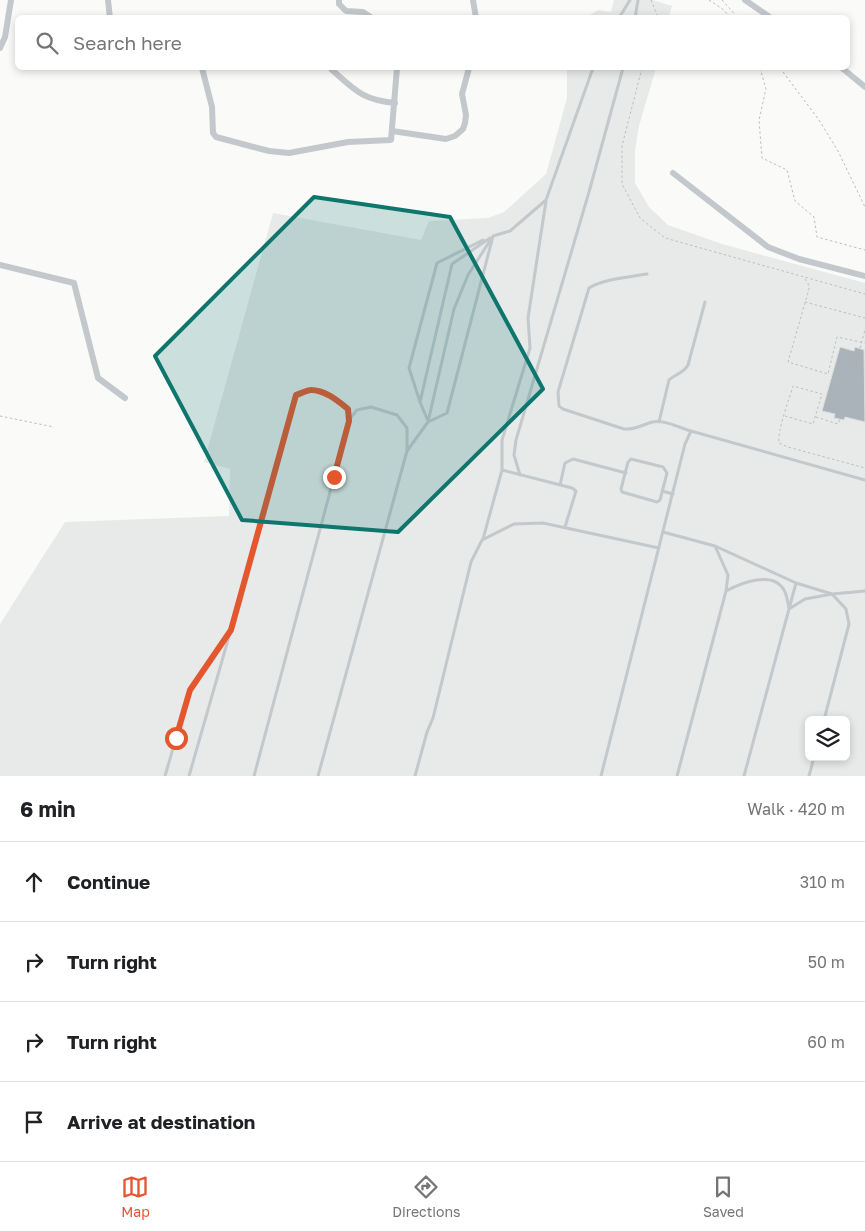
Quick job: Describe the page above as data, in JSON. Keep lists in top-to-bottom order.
{
  "page": {
    "search": "Search here",
    "heading": ["6 min", "Walk · 420 m"],
    "list": [
      ["Continue", "310 m"],
      ["Turn right", "50 m"],
      ["Turn right", "60 m"],
      "Arrive at destination"
    ],
    "nav": ["Map", "Directions", "Saved"]
  }
}
